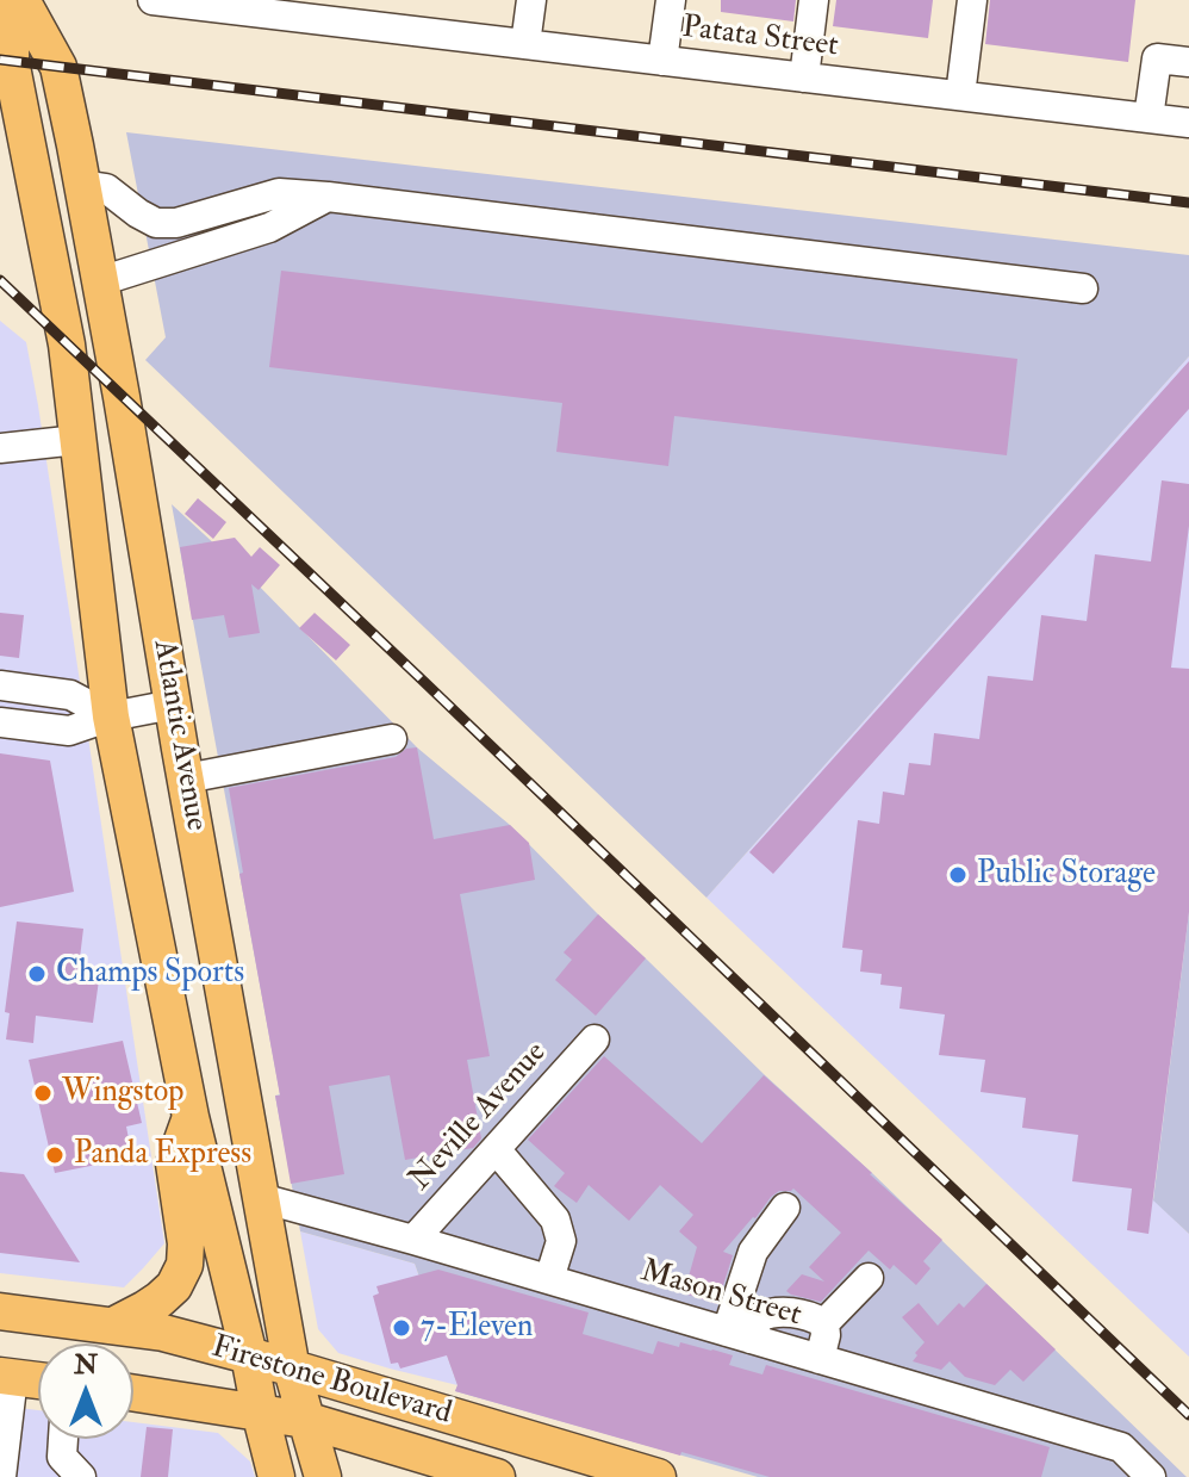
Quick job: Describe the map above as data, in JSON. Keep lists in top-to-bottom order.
{
  "streets": {
    "main road": ["Atlantic Avenue", "Firestone Boulevard"],
    "street": ["Patata Street", "Neville Avenue", "Mason Street"]
  },
  "crossings": [
    ["Atlantic Avenue", "Mason Street"],
    ["Atlantic Avenue", "Firestone Boulevard"],
    ["Neville Avenue", "Mason Street"]
  ],
  "places": [
    "Public Storage",
    "Champs Sports",
    "Wingstop",
    "Panda Express",
    "7-Eleven"
  ],
  "north": "top"
}
